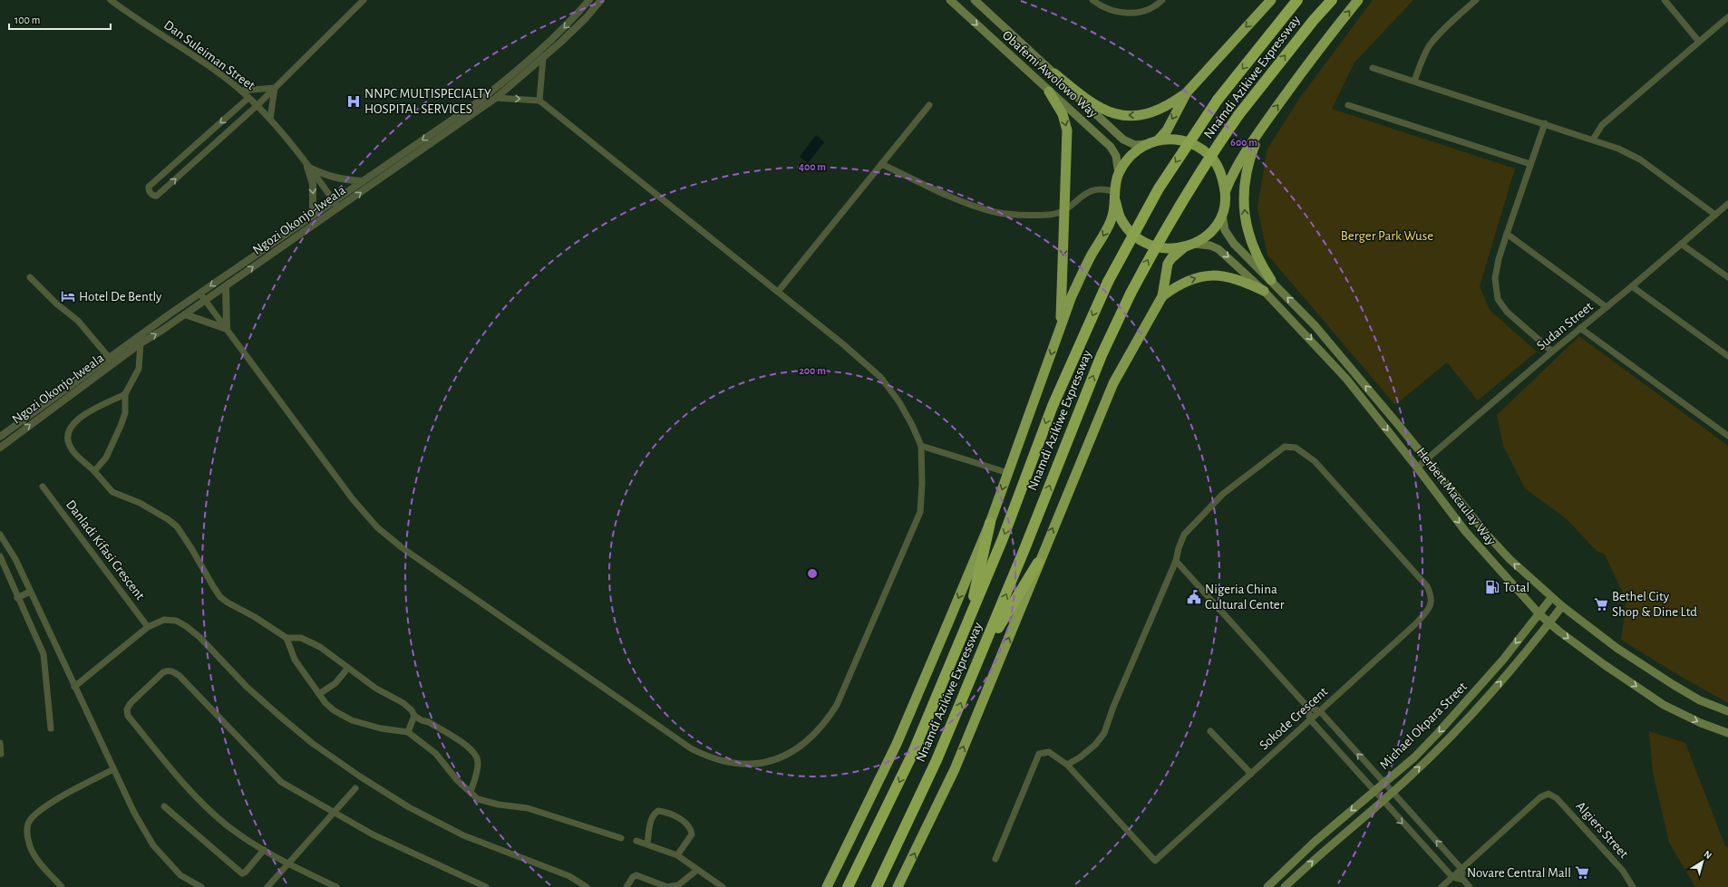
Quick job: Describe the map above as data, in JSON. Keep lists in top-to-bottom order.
{
  "streets": {
    "highway": ["Nnamdi Azikiwe Expressway"],
    "main road": ["Obafemi Awolowo Way", "Herbert Macaulay Way", "Michael Okpara Street"],
    "street": [
      "Dan Suleiman Street",
      "Ngozi Okonjo-Iweala",
      "Sudan Street",
      "Danladi Kifasi Crescent",
      "Sokode Crescent",
      "Algiers Street"
    ]
  },
  "crossings": [
    ["Dan Suleiman Street", "Ngozi Okonjo-Iweala"],
    ["Obafemi Awolowo Way", "Nnamdi Azikiwe Expressway"],
    ["Obafemi Awolowo Way", "Herbert Macaulay Way"],
    ["Nnamdi Azikiwe Expressway", "Herbert Macaulay Way"],
    ["Sudan Street", "Herbert Macaulay Way"],
    ["Herbert Macaulay Way", "Michael Okpara Street"]
  ],
  "parks": ["Berger Park Wuse"],
  "places": {
    "hospital": ["NNPC MULTISPECIALTY HOSPITAL SERVICES"],
    "hotel": ["Hotel De Bently"],
    "fuel station": ["Total"],
    "public building": ["Nigeria China Cultural Center"],
    "supermarket": ["Bethel City Shop & Dine Ltd", "Novare Central Mall"]
  },
  "scale_bar": "100 m",
  "north": "top right",
  "rings": ["600 m", "400 m", "200 m"]
}
